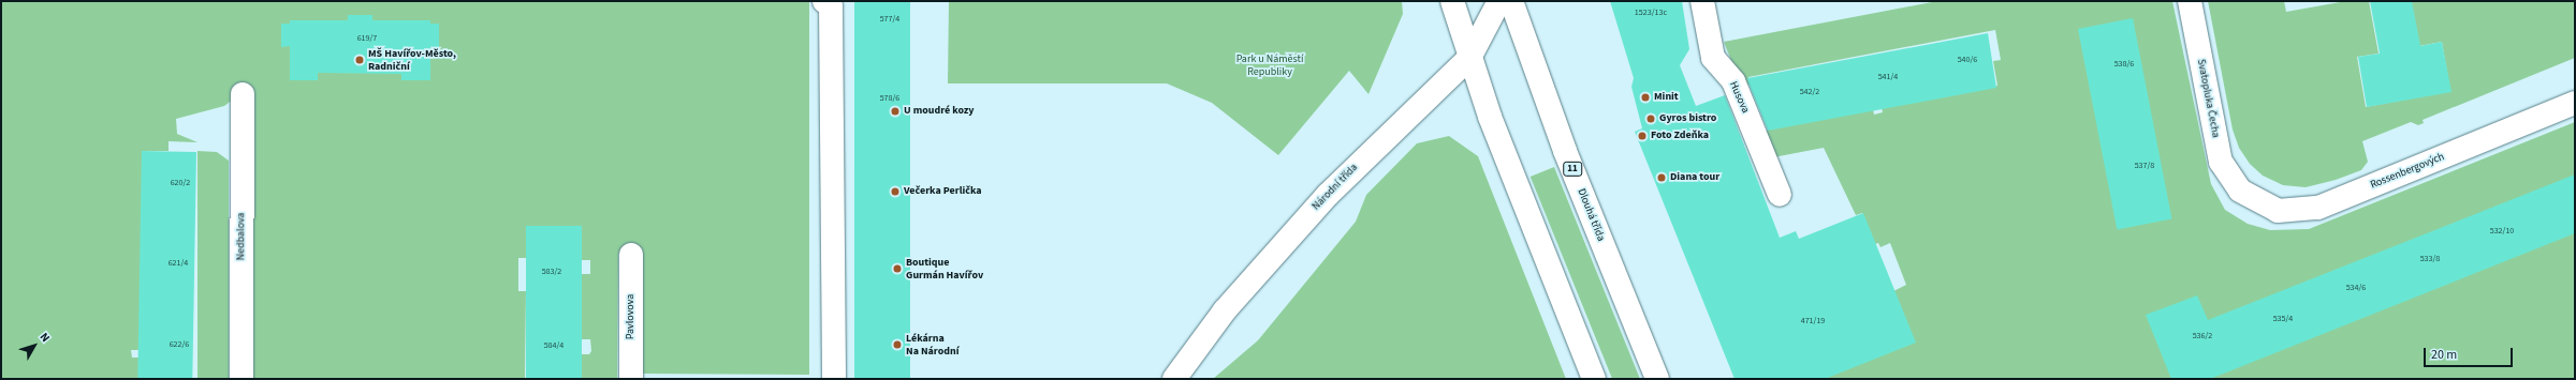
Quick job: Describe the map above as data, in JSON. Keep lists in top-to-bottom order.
{
  "streets": {
    "street": [
      "Husova",
      "Svatopluka Čecha",
      "11",
      "Rossenbergových",
      "Národní třída",
      "Dlouhá třída",
      "Nedbalova",
      "Pavlovova"
    ]
  },
  "crossings": [
    ["Svatopluka Čecha", "Rossenbergových"]
  ],
  "parks": ["Park u Náměstí Republiky"],
  "places": [
    "MŠ Havířov-Město, Radniční",
    "Minit",
    "U moudré kozy",
    "Gyros bistro",
    "Foto Zdeňka",
    "Diana tour",
    "Večerka Perlička",
    "Boutique Gurmán Havířov",
    "Lékárna Na Národní"
  ],
  "house_numbers": [
    "1523/13c",
    "577/4",
    "619/7",
    "540/6",
    "538/6",
    "541/4",
    "542/2",
    "578/6",
    "537/8",
    "620/2",
    "532/10",
    "533/8",
    "621/4",
    "583/2",
    "534/6",
    "535/4",
    "471/19",
    "536/2",
    "622/6",
    "584/4"
  ],
  "scale_bar": "20 m",
  "north": "top right"
}
